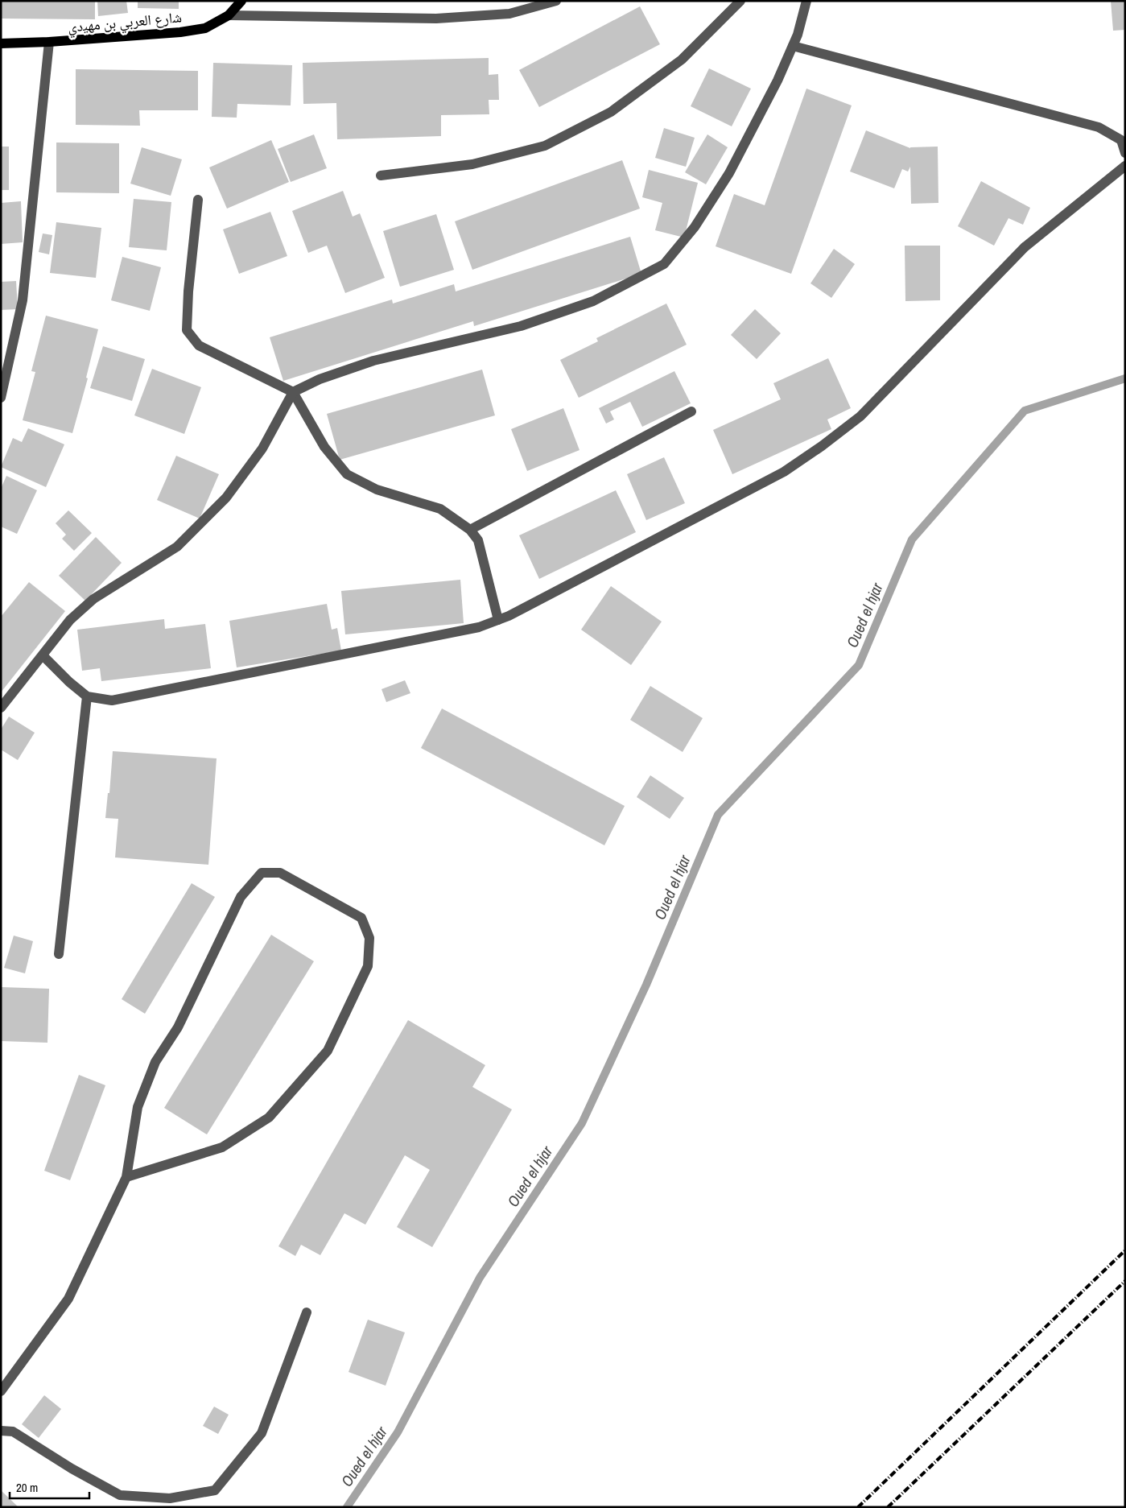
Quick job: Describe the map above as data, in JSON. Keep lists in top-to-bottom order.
{
  "streets": {
    "main road": ["ﺷﺍﺭﻉ ﺍﻟﻌﺮﺑﻲ ﺑﻦ ﻣﻬﻴﺩﻱ"]
  },
  "water": ["Oued el hjar"],
  "scale_bar": "20 m"
}
